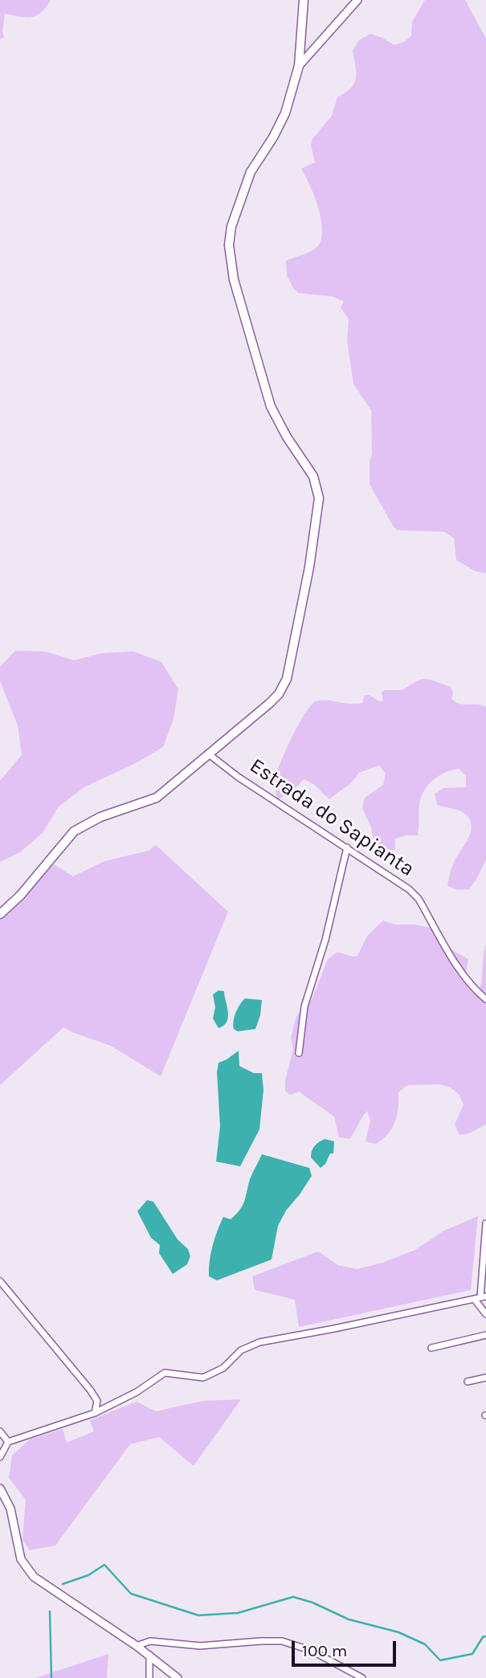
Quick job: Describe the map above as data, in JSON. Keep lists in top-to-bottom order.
{
  "streets": {
    "street": ["Estrada do Sapianta"]
  },
  "scale_bar": "100 m"
}
